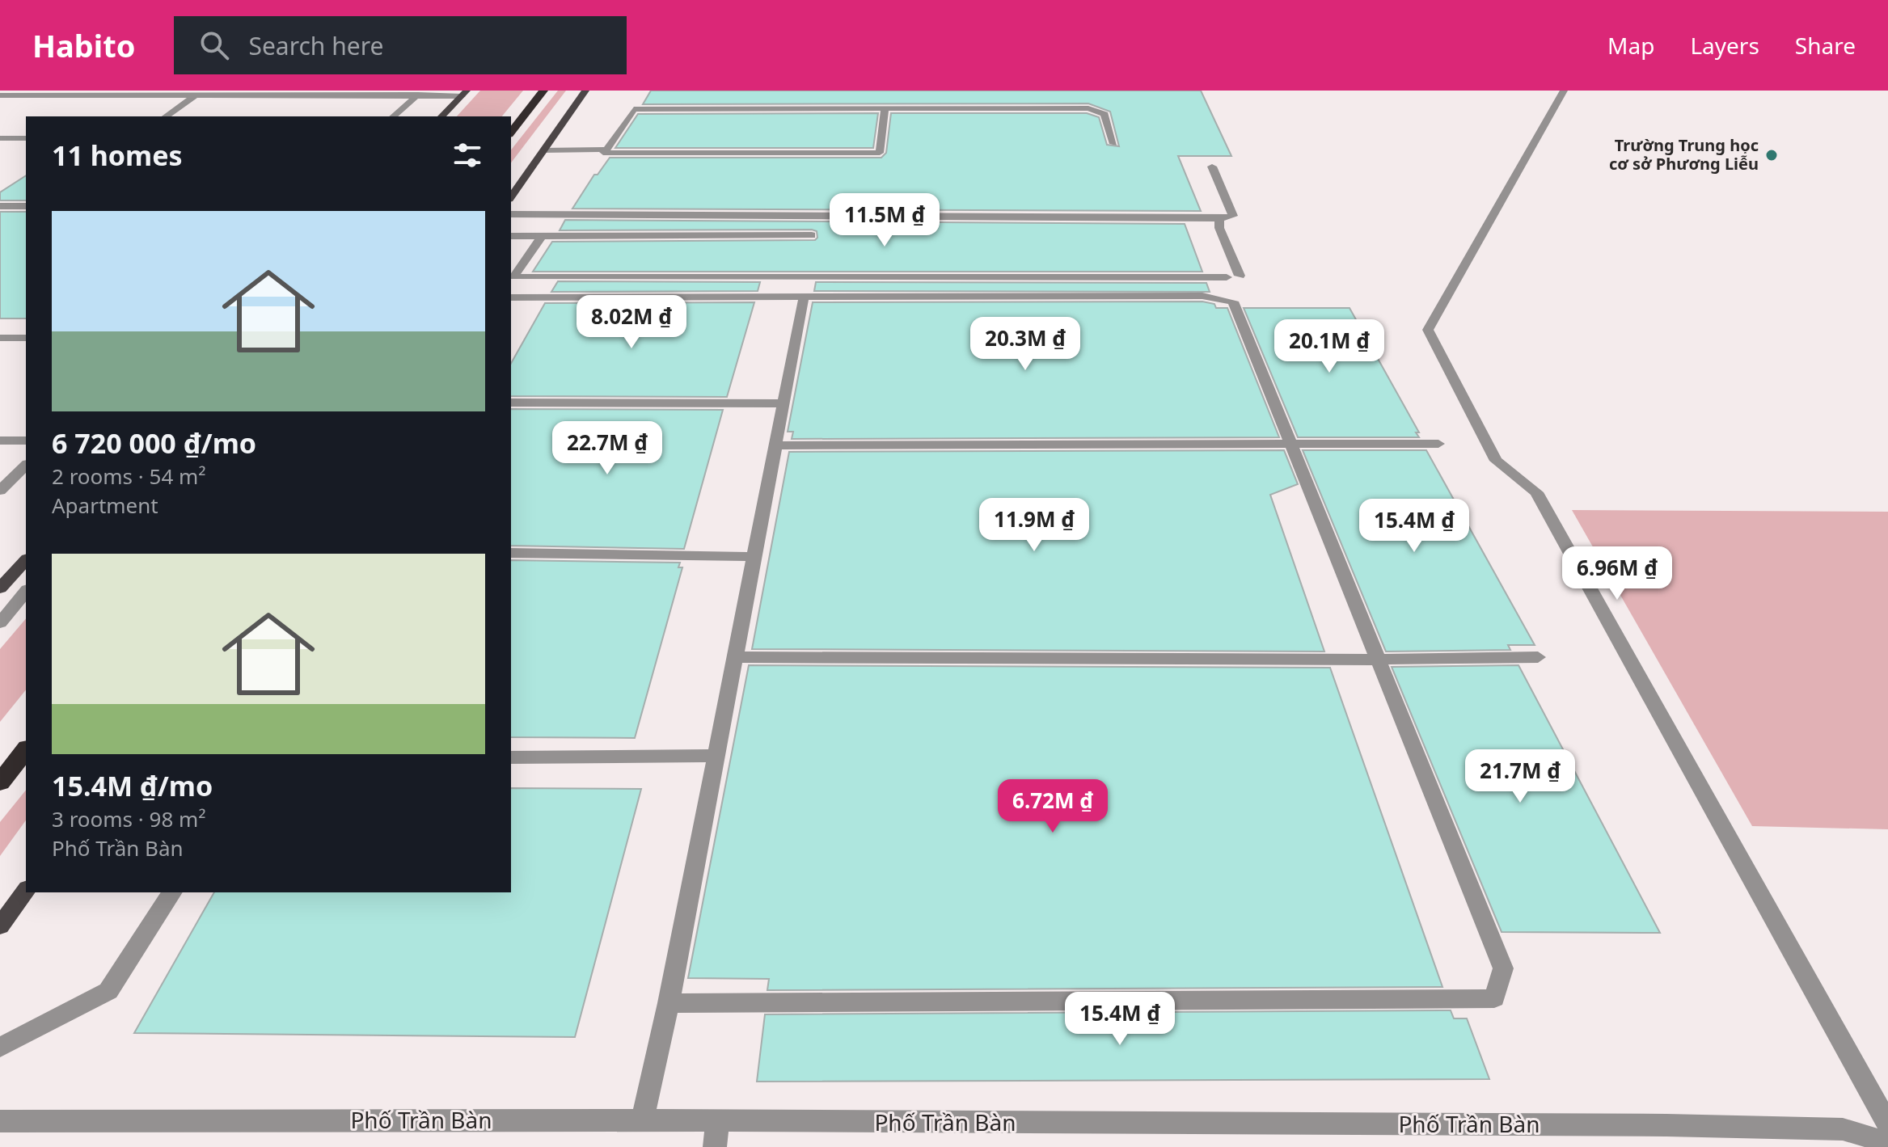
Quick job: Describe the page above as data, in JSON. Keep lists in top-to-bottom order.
{
  "streets": {
    "street": ["Phố Trần Bàn"]
  },
  "places": ["Trường Trung học cơ sở Phương Liễu"],
  "page": {
    "header": "Habito",
    "search": "Search here",
    "nav": ["Map", "Layers", "Share"],
    "heading": "11 homes",
    "price": [
      "11.5M ₫",
      "8.02M ₫",
      "20.3M ₫",
      "20.1M ₫",
      "22.7M ₫",
      "11.9M ₫",
      "15.4M ₫",
      "6.96M ₫",
      "21.7M ₫",
      "6.72M ₫",
      "15.4M ₫"
    ],
    "list": [
      {
        "name": "6 720 000 ₫/mo",
        "note": "2 rooms · 54 m² · Apartment"
      },
      {
        "name": "15.4M ₫/mo",
        "note": "3 rooms · 98 m² · Phố Trần Bàn"
      }
    ]
  }
}
